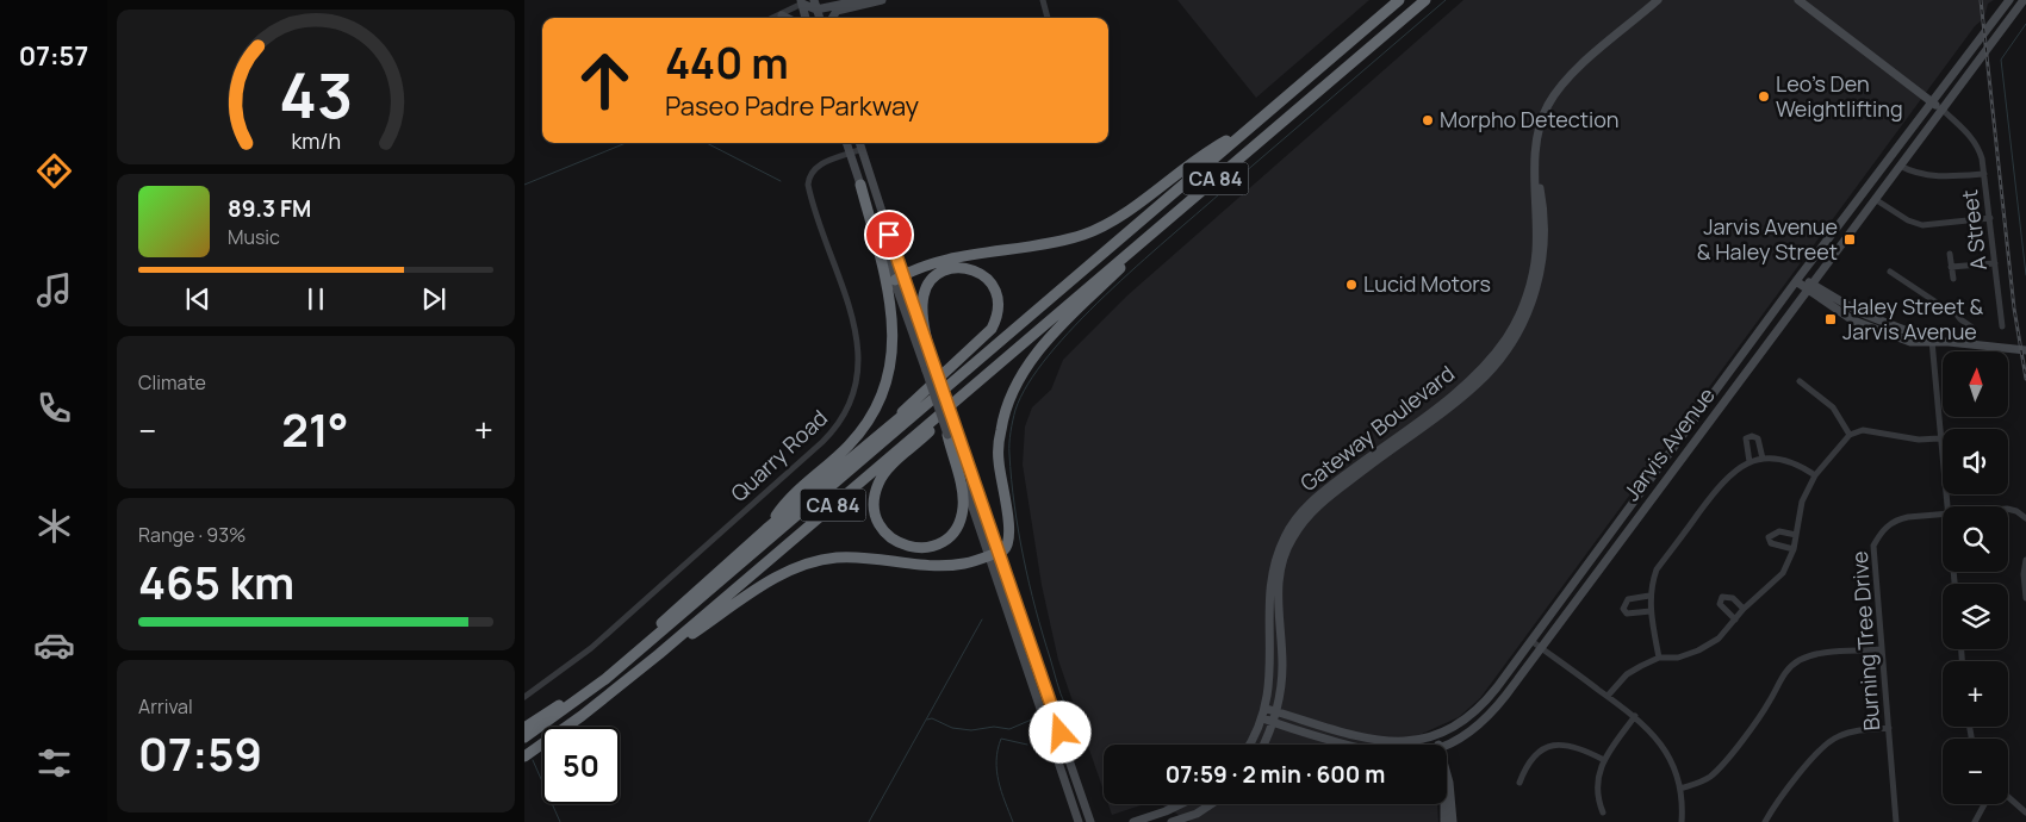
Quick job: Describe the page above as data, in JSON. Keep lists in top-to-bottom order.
{
  "streets": {
    "highway": ["CA 84"],
    "main road": ["Gateway Boulevard", "Jarvis Avenue"],
    "street": ["A Street", "Quarry Road", "Burning Tree Drive"]
  },
  "crossings": [
    ["A Street", "Jarvis Avenue"],
    ["Gateway Boulevard", "Jarvis Avenue"]
  ],
  "places": {
    "other": ["Leo's Den Weightlifting", "Morpho Detection", "Lucid Motors"],
    "transit": ["Jarvis Avenue & Haley Street", "Haley Street & Jarvis Avenue"]
  },
  "north": "top",
  "page": {
    "tabs": "07:57",
    "turn": ["440 m", "Paseo Padre Parkway"],
    "song": ["89.3 FM", "Music"],
    "tile": [
      "Climate",
      ["Range · 93%", "465 km"],
      ["Arrival", "07:59"]
    ],
    "map_buttons": ["+", "−"],
    "heat": ["−", "21°", "+"],
    "limit": "50",
    "trip": "07:59 · 2 min · 600 m",
    "gauge": ["43", "km/h"]
  }
}
